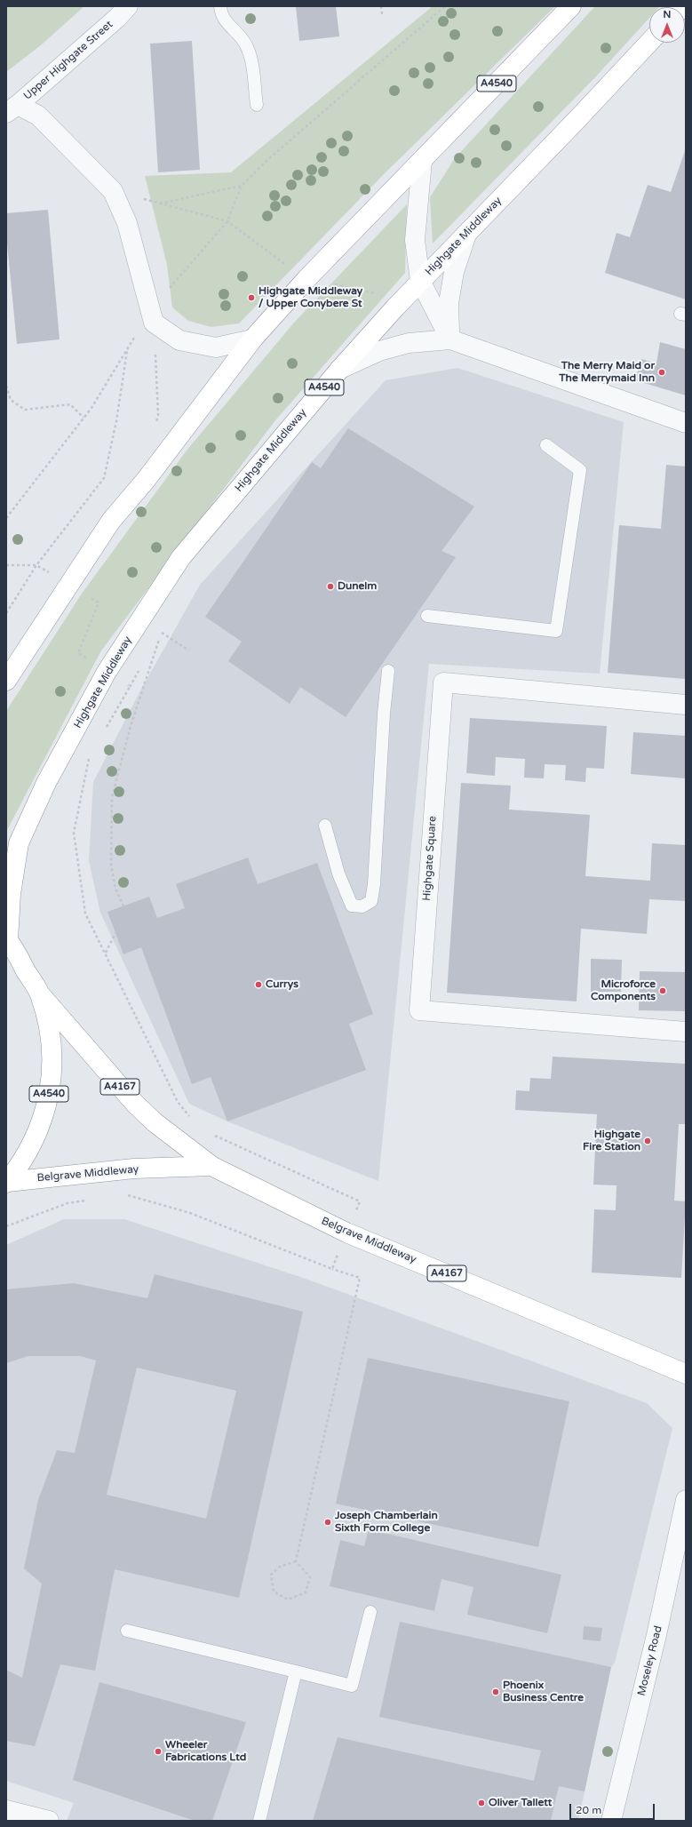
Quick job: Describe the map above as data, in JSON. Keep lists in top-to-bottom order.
{
  "streets": {
    "highway": [
      "A4540",
      "Highgate Middleway",
      "A4167",
      "Belgrave Middleway"
    ],
    "street": ["Upper Highgate Street", "Highgate Square", "Moseley Road"]
  },
  "crossings": [
    ["A4540", "Highgate Middleway"],
    ["A4540", "Belgrave Middleway"]
  ],
  "places": [
    "Highgate Middleway / Upper Conybere St",
    "The Merry Maid or The Merrymaid Inn",
    "Dunelm",
    "Currys",
    "Microforce Components",
    "Highgate Fire Station",
    "Joseph Chamberlain Sixth Form College",
    "Phoenix Business Centre",
    "Wheeler Fabrications Ltd",
    "Oliver Tallett"
  ],
  "scale_bar": "20 m",
  "north": "top"
}
